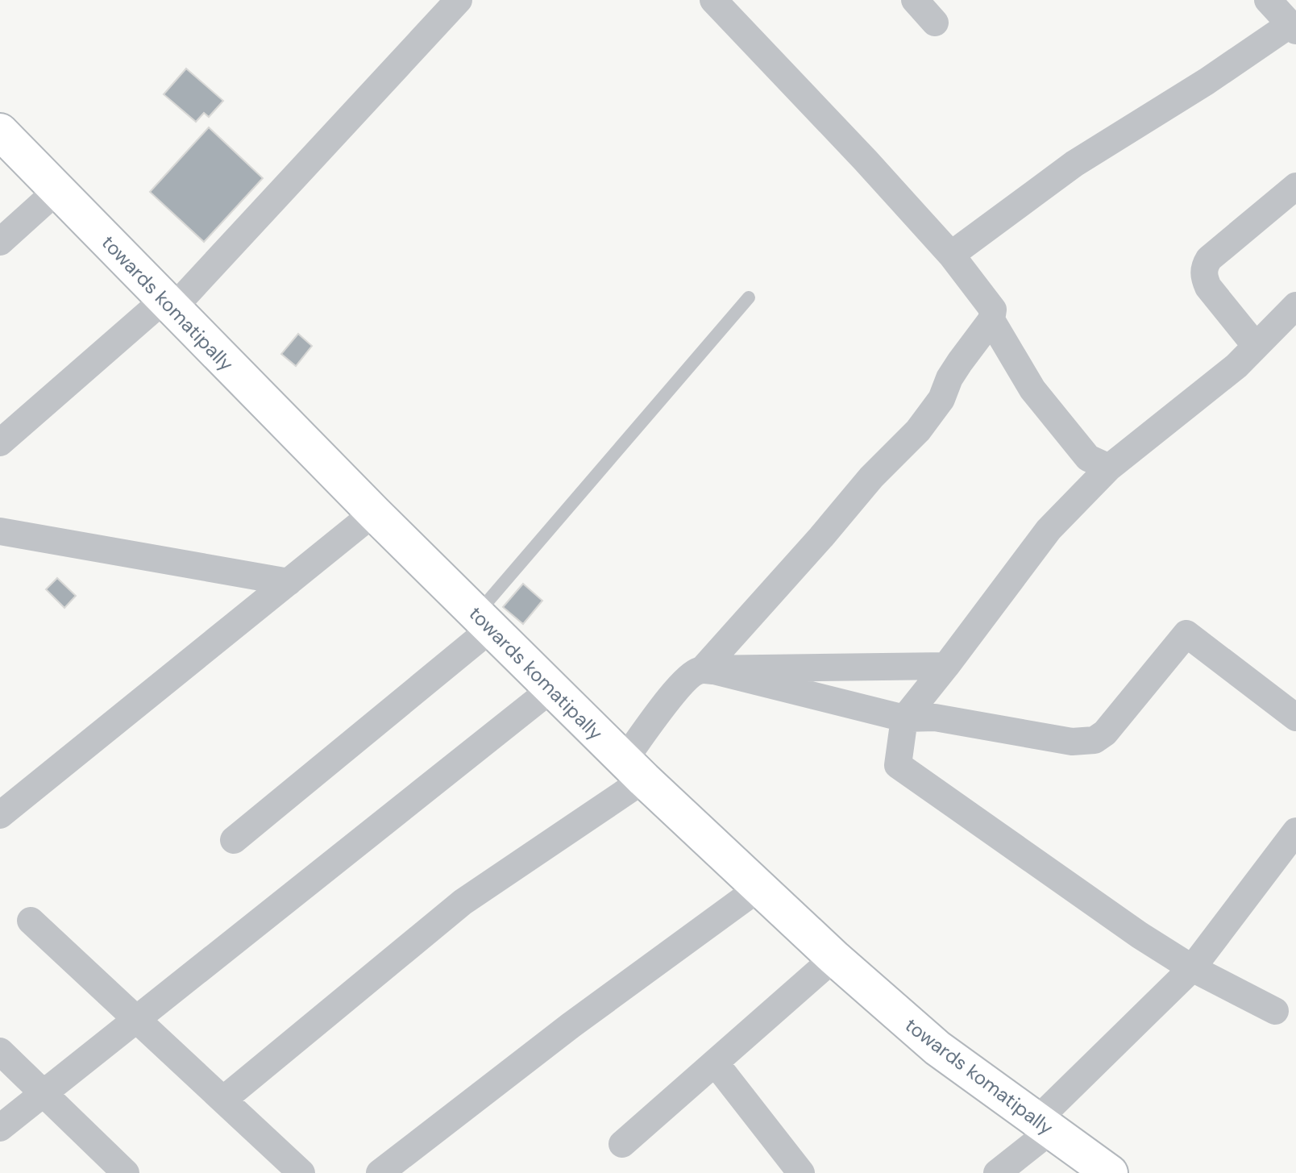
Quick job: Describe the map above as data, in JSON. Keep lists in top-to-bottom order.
{
  "streets": {
    "street": ["towards komatipally"]
  }
}
